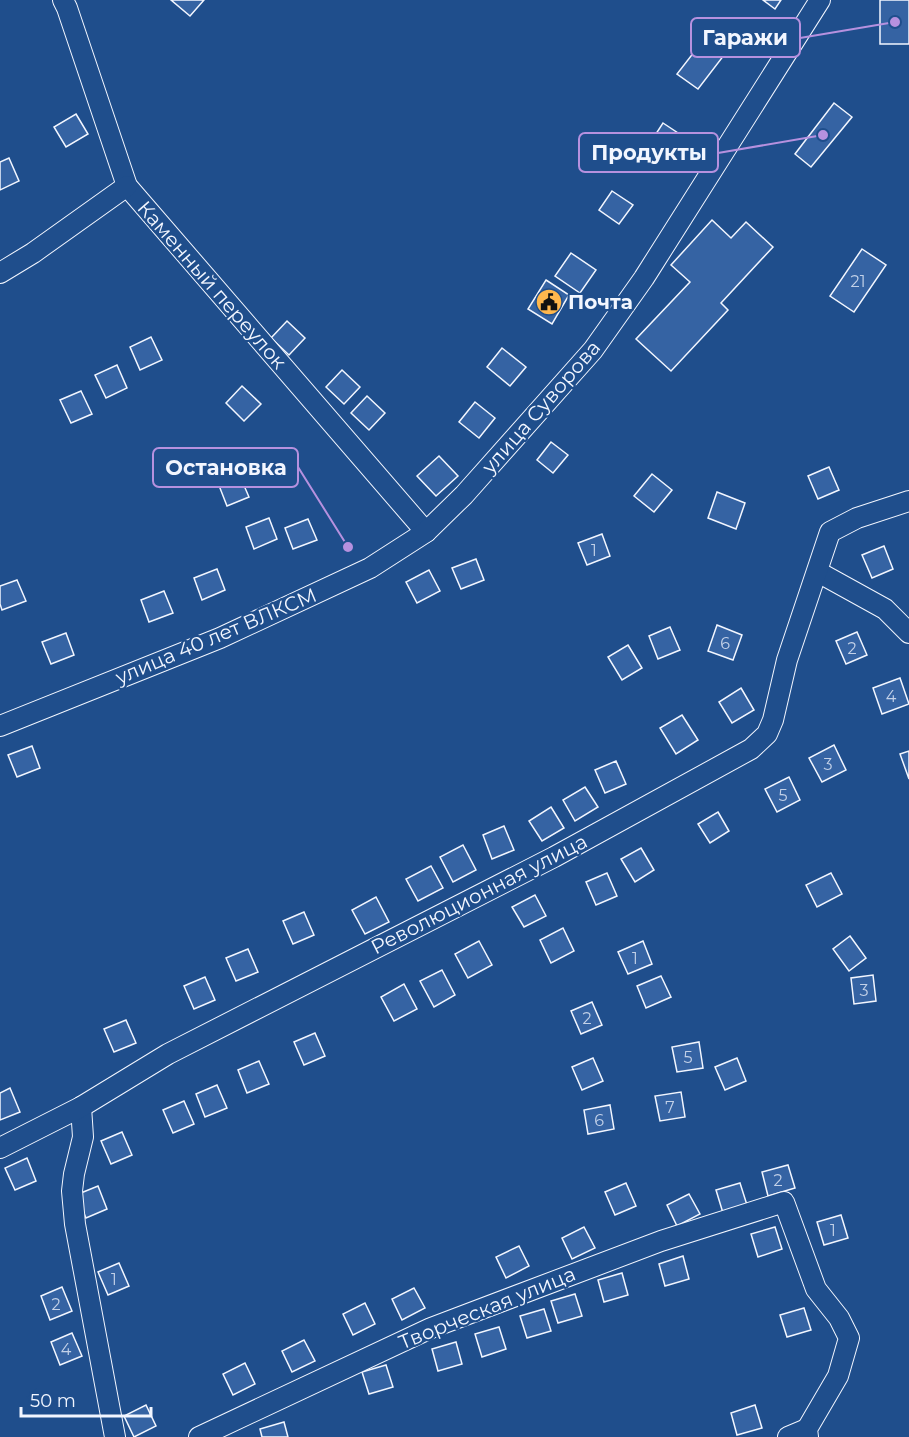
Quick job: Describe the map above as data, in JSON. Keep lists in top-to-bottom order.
{
  "streets": {
    "street": [
      "Каменный переулок",
      "улица Суворова",
      "улица 40 лет ВЛКСМ",
      "Революционная улица",
      "Творческая улица"
    ]
  },
  "crossings": [
    ["Каменный переулок", "улица Суворова"],
    ["Каменный переулок", "улица 40 лет ВЛКСМ"],
    ["улица Суворова", "улица 40 лет ВЛКСМ"]
  ],
  "places": {
    "other": ["Гаражи", "Продукты", "Остановка"],
    "public building": ["Почта"]
  },
  "house_numbers": [
    "21",
    "1",
    "6",
    "2",
    "4",
    "3",
    "5",
    "1",
    "3",
    "2",
    "5",
    "7",
    "6",
    "2",
    "1",
    "1",
    "2",
    "4"
  ],
  "scale_bar": "50 m"
}
